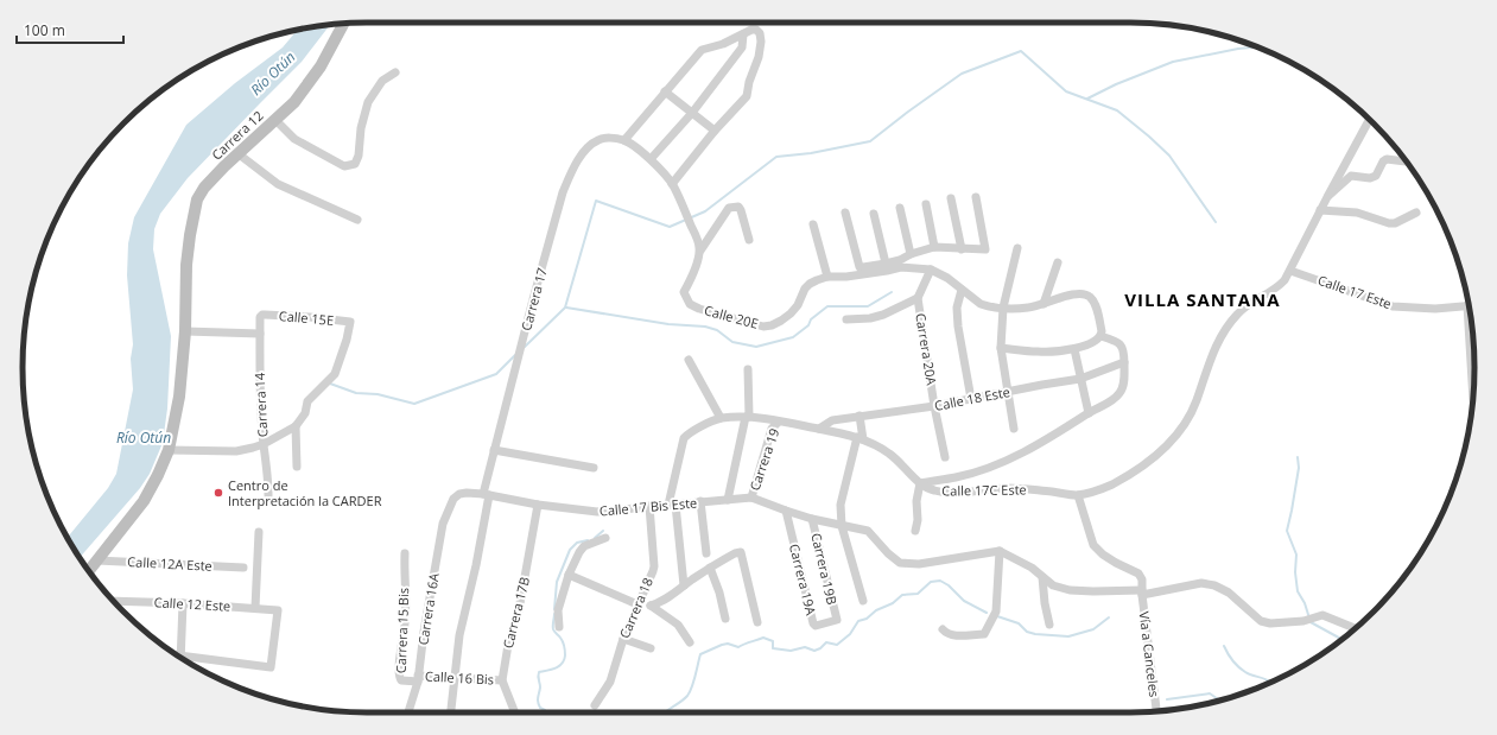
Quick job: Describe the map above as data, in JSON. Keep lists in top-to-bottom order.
{
  "streets": {
    "street": [
      "Carrera 12",
      "Calle 17 Este",
      "Carrera 17",
      "Calle 20E",
      "Calle 15E",
      "Carrera 20A",
      "Calle 18 Este",
      "Carrera 14",
      "Carrera 19",
      "Calle 17C Este",
      "Calle 17 Bis Este",
      "Calle 12A Este",
      "Carrera 19B",
      "Carrera 19A",
      "Calle 12 Este",
      "Carrera 18",
      "Carrera 16A",
      "Carrera 17B",
      "Carrera 15 Bis",
      "Vía a Canceles",
      "Calle 16 Bis"
    ]
  },
  "crossings": [
    ["Carrera 12", "Calle 12A Este"],
    ["Calle 17 Este", "Calle 17C Este"],
    ["Carrera 17", "Calle 17 Bis Este"],
    ["Carrera 17", "Calle 16 Bis"],
    ["Calle 15E", "Carrera 14"],
    ["Carrera 20A", "Calle 18 Este"],
    ["Carrera 19", "Calle 17 Bis Este"],
    ["Calle 17C Este", "Vía a Canceles"],
    ["Calle 17 Bis Este", "Carrera 19B"],
    ["Calle 17 Bis Este", "Carrera 19A"],
    ["Calle 17 Bis Este", "Carrera 18"],
    ["Calle 17 Bis Este", "Carrera 16A"],
    ["Calle 17 Bis Este", "Carrera 17B"],
    ["Carrera 19B", "Carrera 19A"],
    ["Carrera 16A", "Calle 16 Bis"],
    ["Carrera 17B", "Calle 16 Bis"],
    ["Carrera 15 Bis", "Calle 16 Bis"]
  ],
  "districts": ["VILLA SANTANA"],
  "water": ["Río Otún"],
  "places": ["Centro de Interpretación la CARDER"],
  "scale_bar": "100 m"
}
